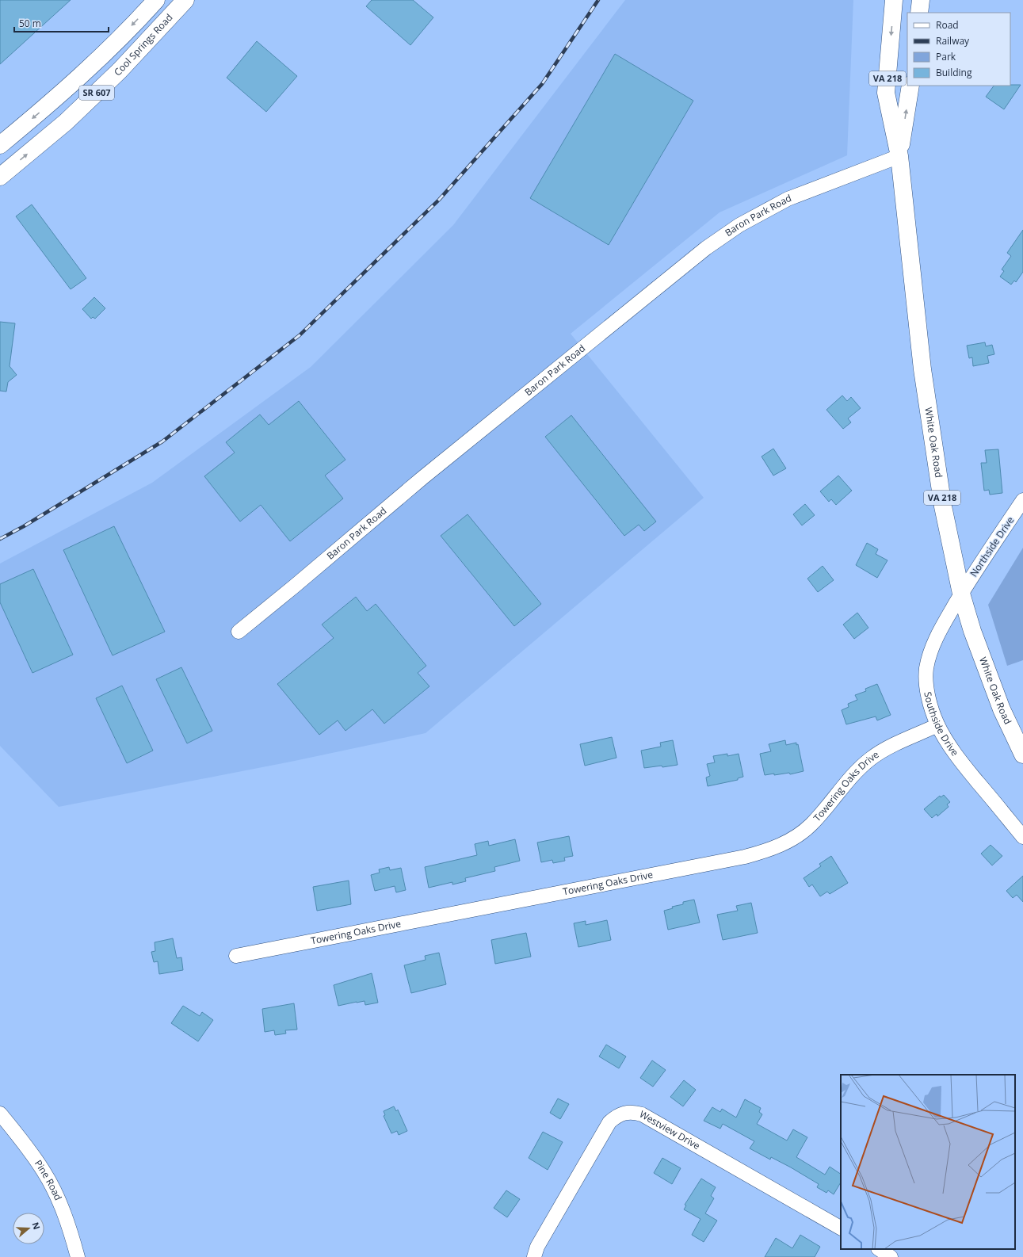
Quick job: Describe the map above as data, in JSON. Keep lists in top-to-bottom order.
{
  "streets": {
    "main road": [
      "Cool Springs Road",
      "VA 218",
      "SR 607",
      "White Oak Road"
    ],
    "street": [
      "Baron Park Road",
      "Northside Drive",
      "Southside Drive",
      "Towering Oaks Drive",
      "Westview Drive",
      "Pine Road"
    ]
  },
  "crossings": [
    ["Baron Park Road", "White Oak Road"],
    ["White Oak Road", "Northside Drive"],
    ["White Oak Road", "Southside Drive"],
    ["Northside Drive", "Southside Drive"],
    ["Southside Drive", "Towering Oaks Drive"]
  ],
  "legend": [
    "Road",
    "Railway",
    "Park",
    "Building"
  ],
  "scale_bar": "50 m",
  "north": "right"
}
